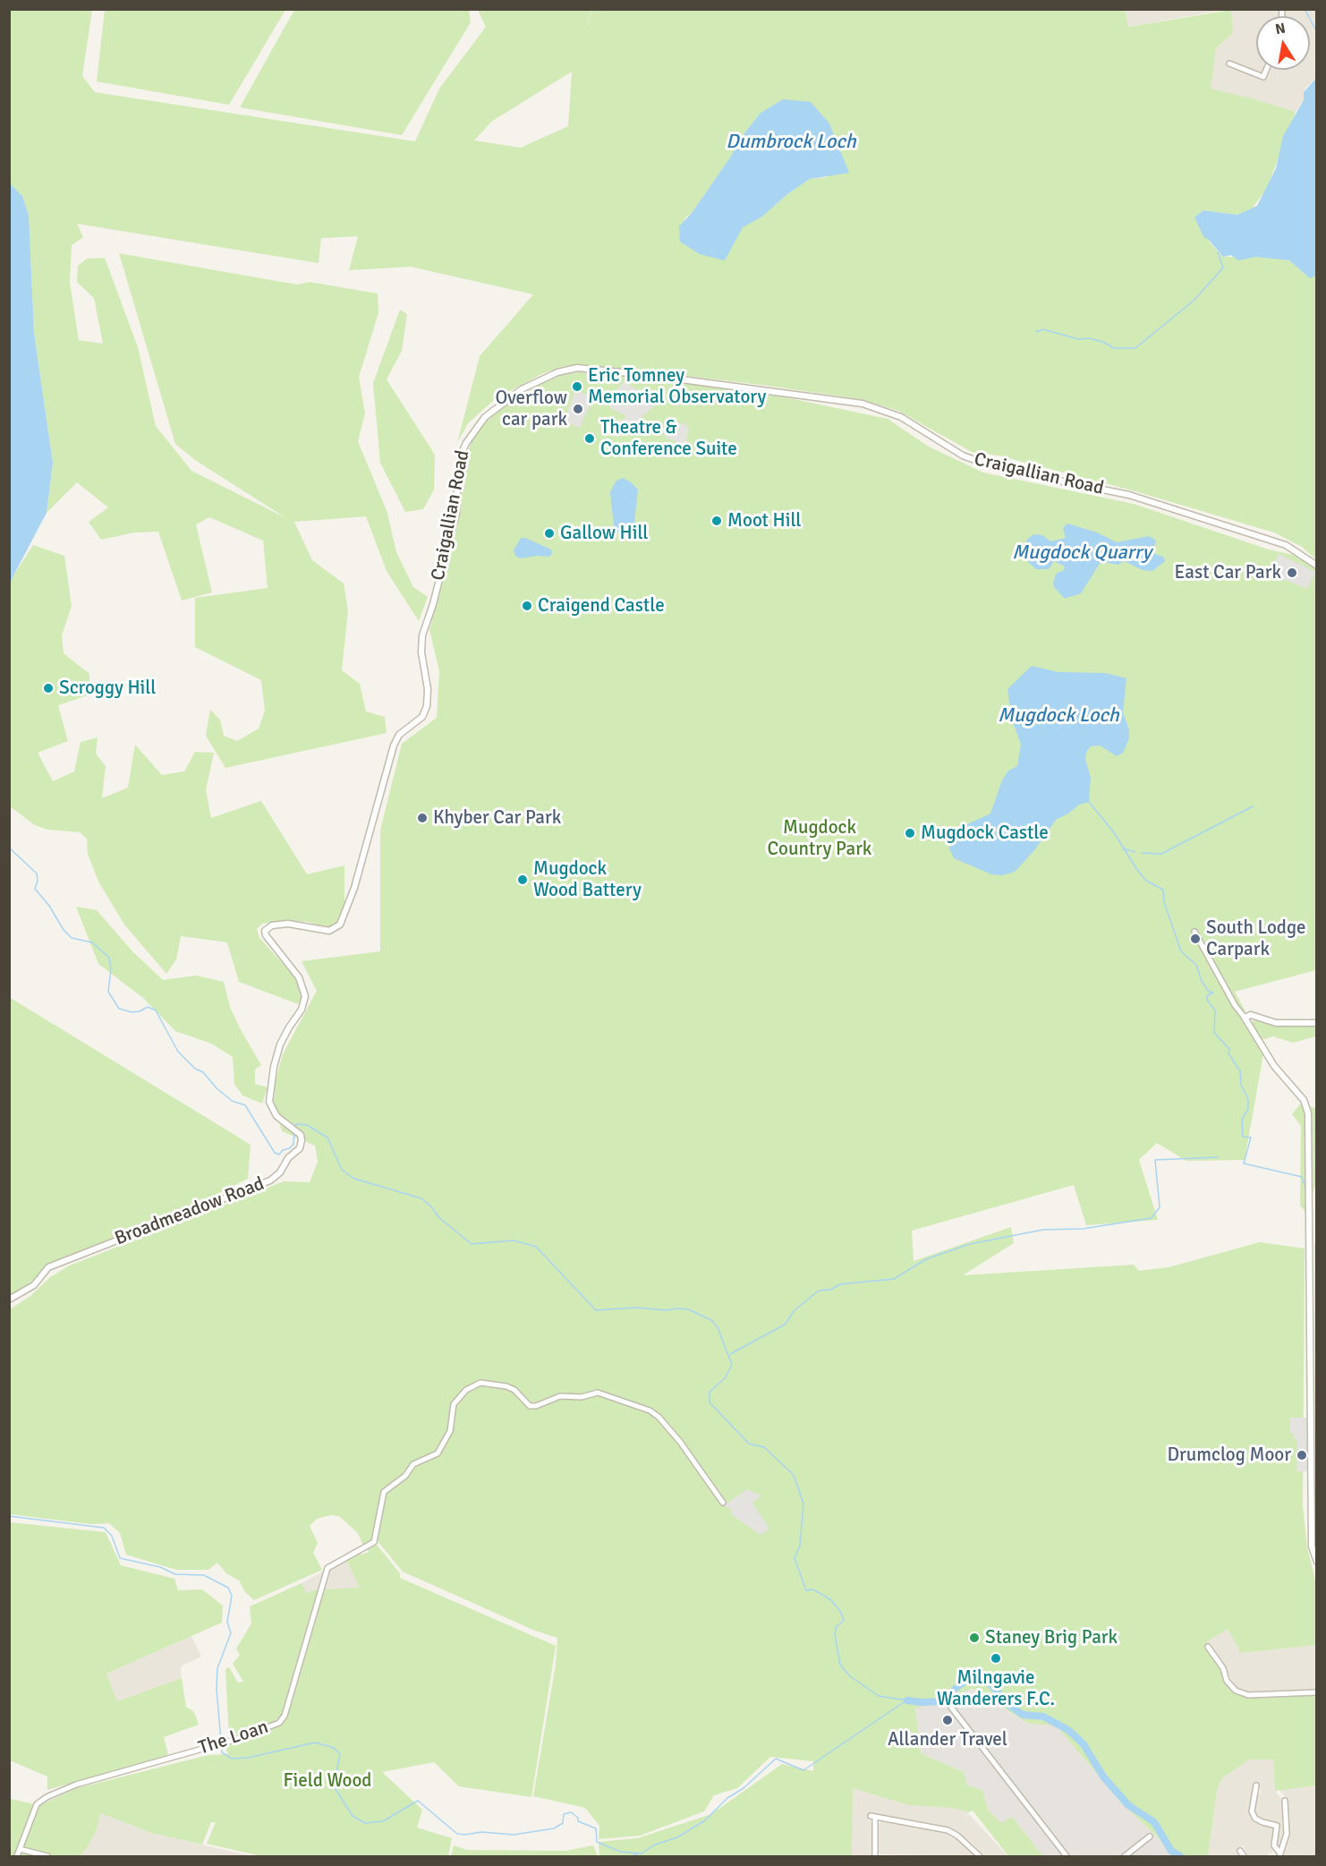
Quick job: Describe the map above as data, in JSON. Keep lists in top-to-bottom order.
{
  "streets": {
    "street": ["Craigallian Road", "Broadmeadow Road", "The Loan"]
  },
  "crossings": [
    ["Craigallian Road", "Broadmeadow Road"]
  ],
  "water": ["Dumbrock Loch", "Mugdock Quarry", "Mugdock Loch"],
  "parks": ["Mugdock Country Park", "Field Wood"],
  "places": [
    "Eric Tomney Memorial Observatory",
    "Overflow car park",
    "Theatre & Conference Suite",
    "Moot Hill",
    "Gallow Hill",
    "East Car Park",
    "Craigend Castle",
    "Scroggy Hill",
    "Khyber Car Park",
    "Mugdock Castle",
    "Mugdock Wood Battery",
    "South Lodge Carpark",
    "Drumclog Moor",
    "Staney Brig Park",
    "Milngavie Wanderers F.C.",
    "Allander Travel"
  ],
  "north": "top"
}
